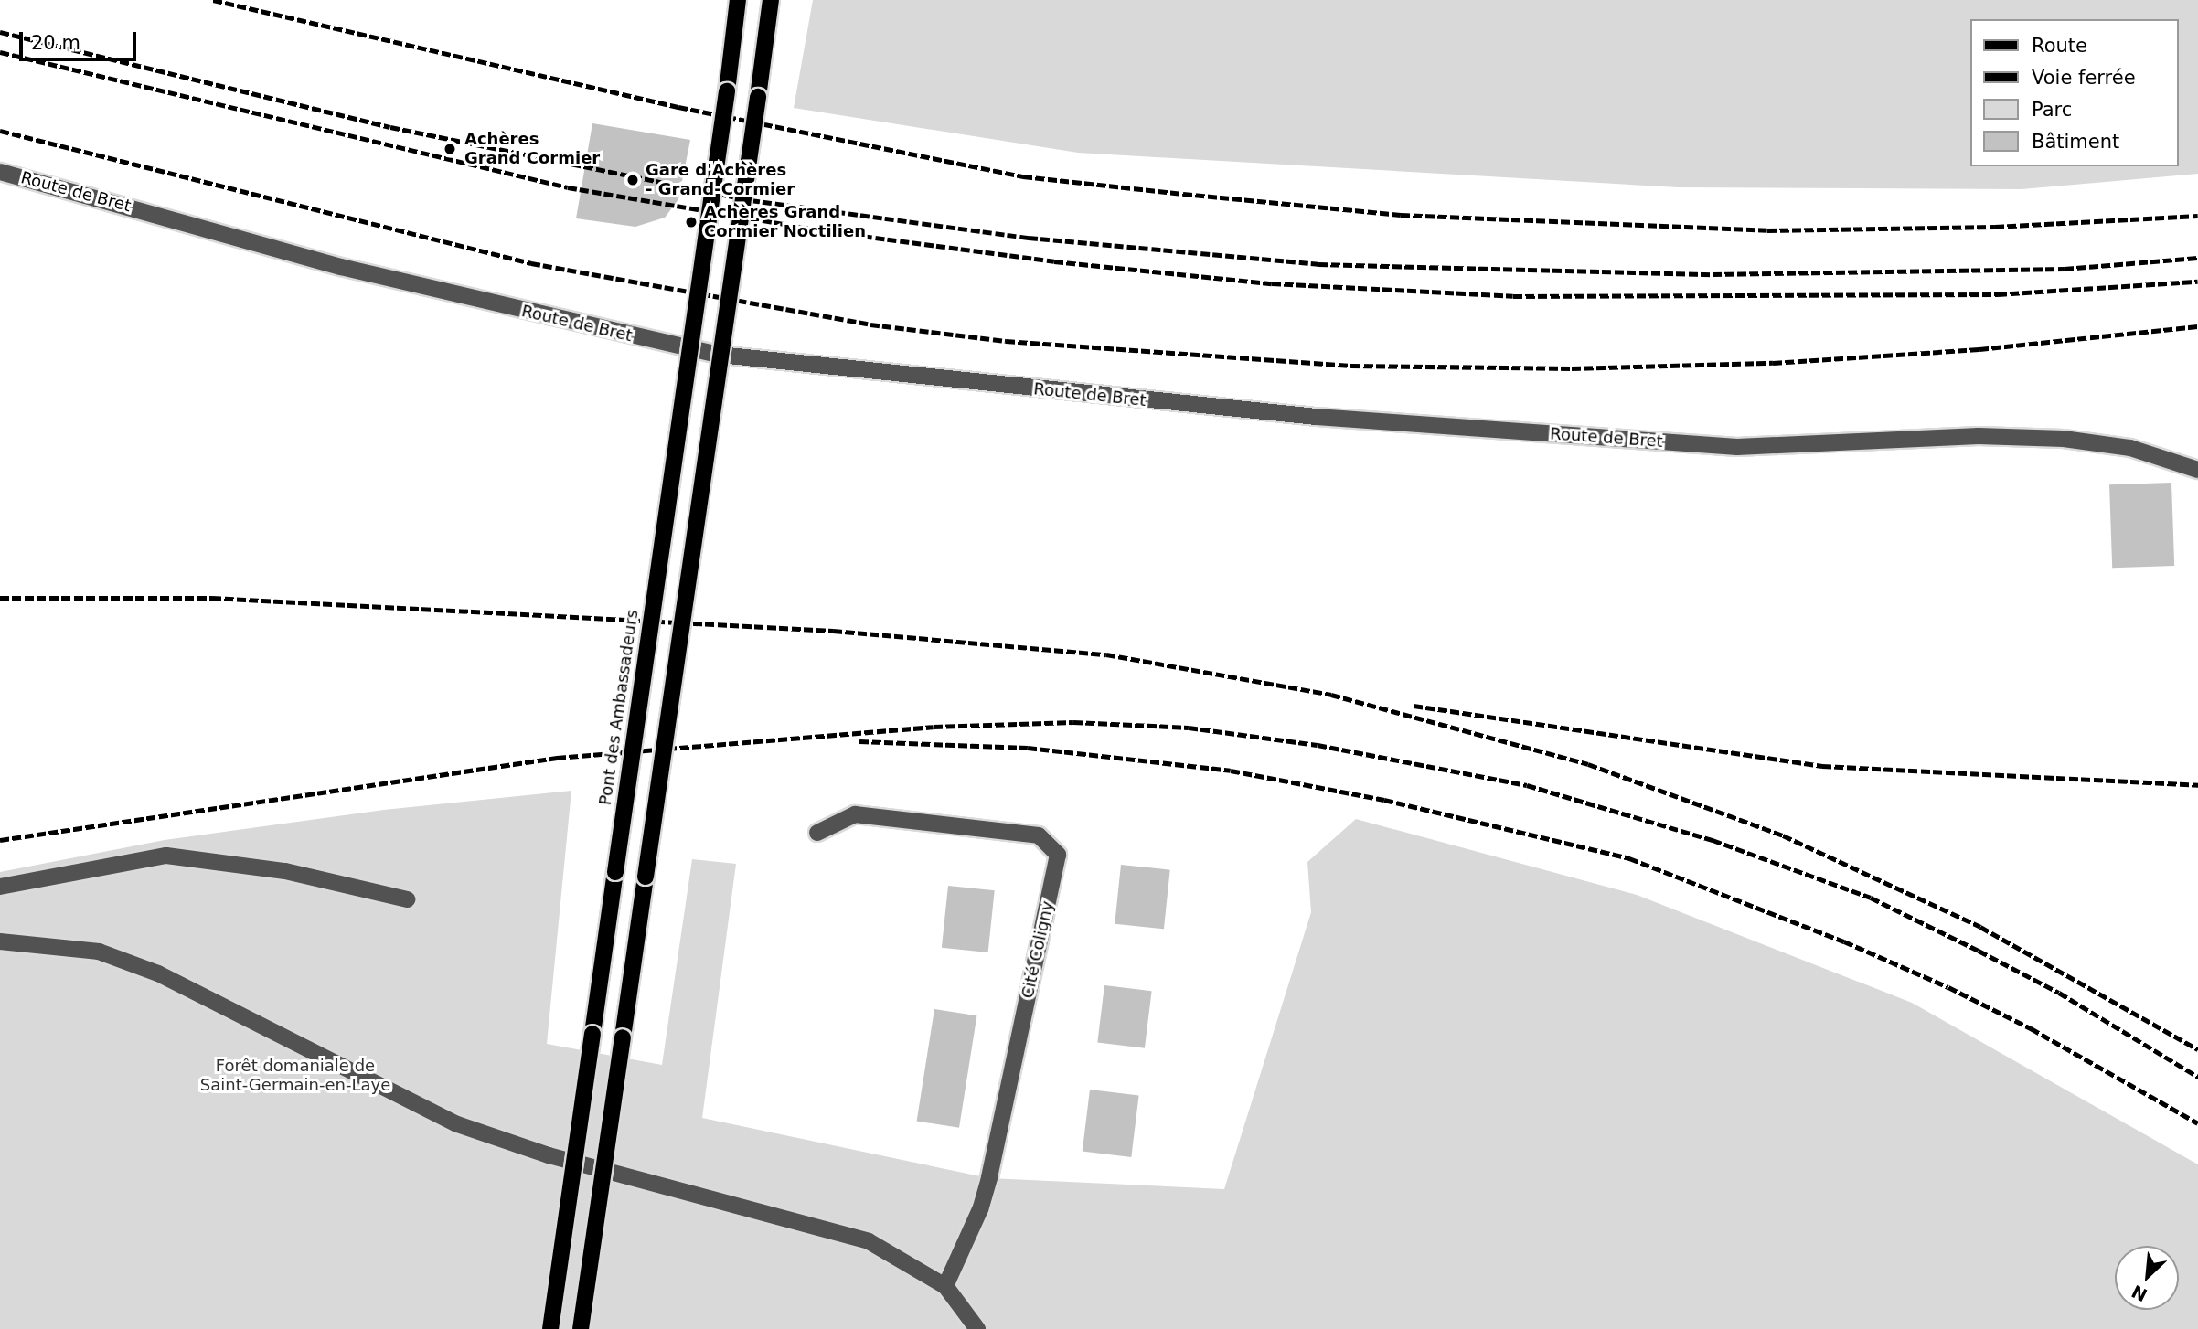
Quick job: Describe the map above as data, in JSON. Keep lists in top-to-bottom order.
{
  "streets": {
    "main road": ["Pont des Ambassadeurs"],
    "street": ["Route de Bret", "Cité Coligny"]
  },
  "parks": ["Forêt domaniale de Saint-Germain-en-Laye"],
  "places": ["Achères Grand Cormier", "Gare d'Achères - Grand-Cormier", "Achères Grand Cormier Noctilien"],
  "legend": [
    "Route",
    "Voie ferrée",
    "Parc",
    "Bâtiment"
  ],
  "scale_bar": "20 m",
  "north": "bottom left"
}
